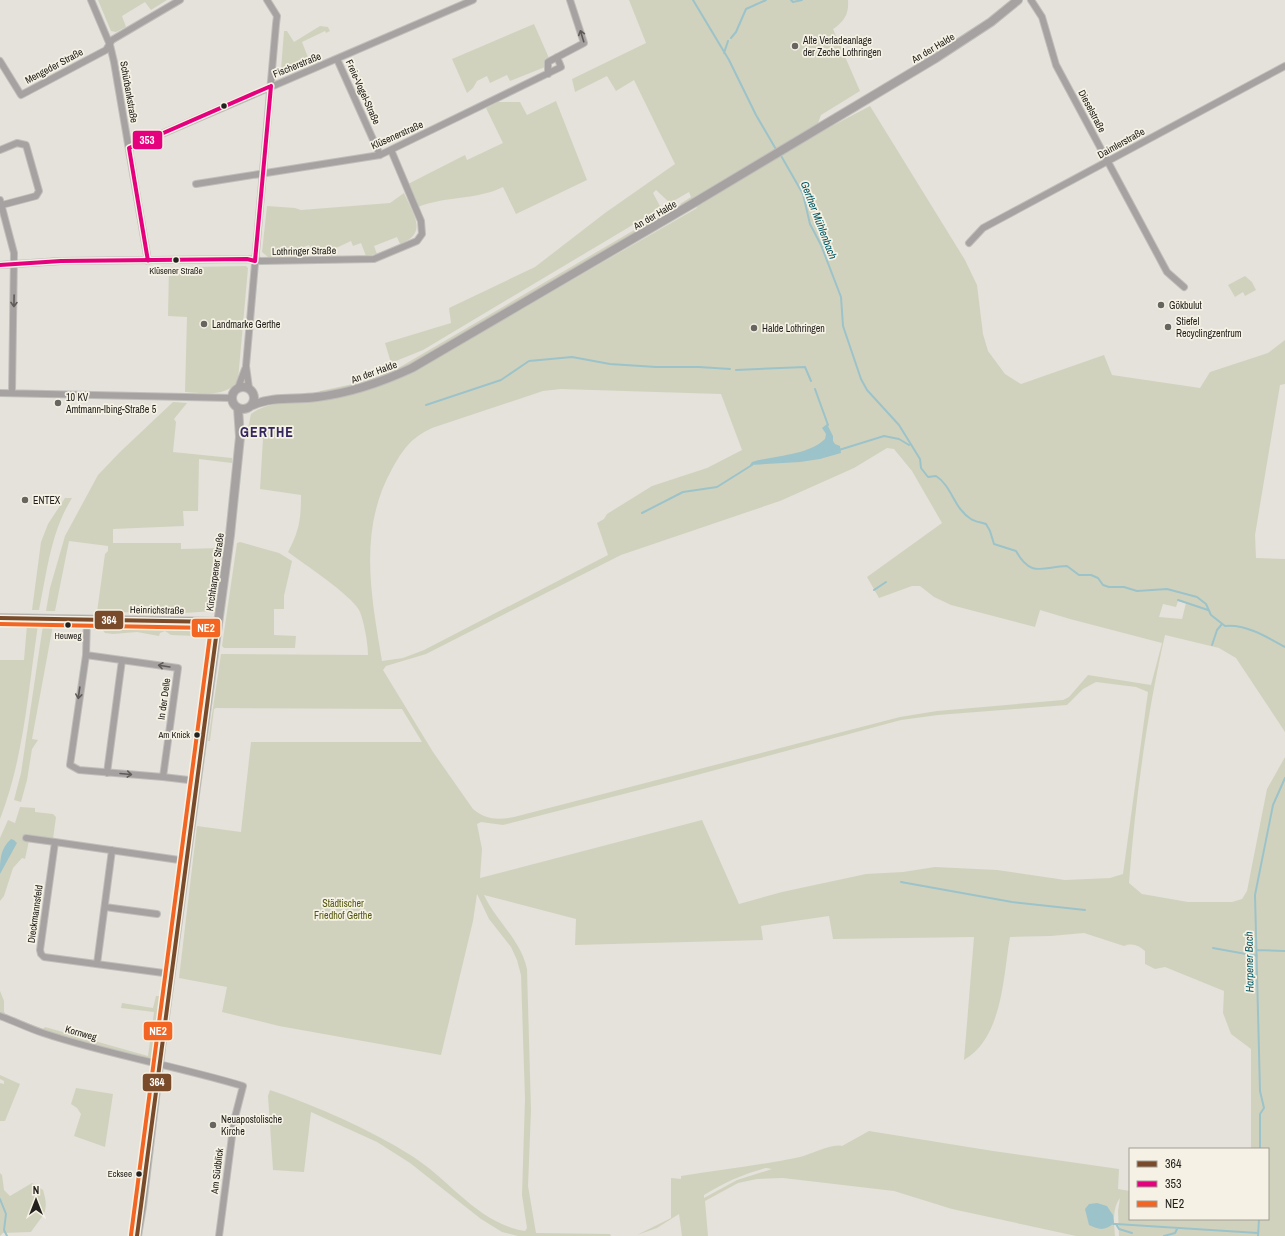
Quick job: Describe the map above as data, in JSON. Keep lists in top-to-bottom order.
{
  "streets": {
    "street": [
      "An der Halde",
      "Fischerstraße",
      "Mengeder Straße",
      "Schürbankstraße",
      "Freie-Vogel-Straße",
      "Dieselstraße",
      "Klüsenerstraße",
      "Daimlerstraße",
      "Lothringer Straße",
      "Kirchharpener Straße",
      "Heinrichstraße",
      "In der Delle",
      "Dieckmannsfeld",
      "Kornweg",
      "Am Südblick"
    ]
  },
  "crossings": [
    ["An der Halde", "Kirchharpener Straße"],
    ["Fischerstraße", "Schürbankstraße"],
    ["Fischerstraße", "Freie-Vogel-Straße"],
    ["Mengeder Straße", "Schürbankstraße"],
    ["Schürbankstraße", "Lothringer Straße"],
    ["Freie-Vogel-Straße", "Klüsenerstraße"],
    ["Dieselstraße", "Daimlerstraße"],
    ["Klüsenerstraße", "Lothringer Straße"],
    ["Kirchharpener Straße", "Heinrichstraße"],
    ["Kirchharpener Straße", "Dieckmannsfeld"],
    ["Kirchharpener Straße", "Kornweg"],
    ["Kornweg", "Am Südblick"]
  ],
  "districts": ["GERTHE"],
  "water": ["Gerther Mühlenbach", "Harpener Bach"],
  "parks": ["Städtischer Friedhof Gerthe"],
  "places": [
    "Alte Verladeanlage der Zeche Lothringen",
    "Klüsener Straße",
    "Gökbulut",
    "Landmarke Gerthe",
    "Stiefel Recyclingzentrum",
    "Halde Lothringen",
    "10 KV Amtmann-Ibing-Straße 5",
    "ENTEX",
    "Heuweg",
    "Am Knick",
    "Neuapostolische Kirche",
    "Ecksee"
  ],
  "lines": ["transit line 353", "transit line 364", "transit line NE2"],
  "legend": ["364", "353", "NE2"],
  "north": "top"
}
